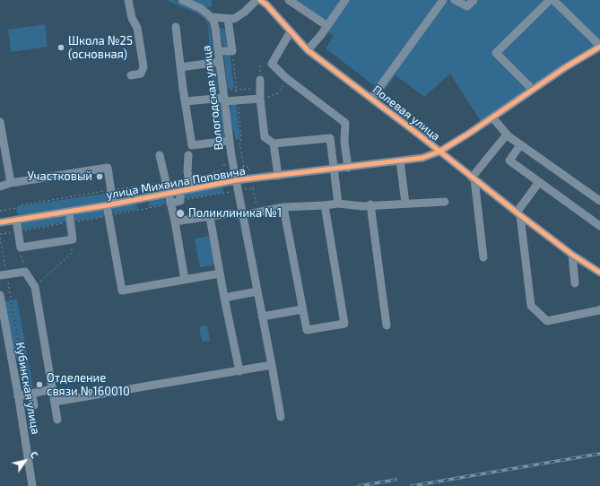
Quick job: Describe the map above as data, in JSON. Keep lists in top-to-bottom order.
{
  "streets": {
    "street": [
      "Вологодская улица",
      "Полевая улица",
      "улица Михаила Поповича",
      "Кубинская улица"
    ]
  },
  "crossings": [
    ["Вологодская улица", "улица Михаила Поповича"],
    ["Полевая улица", "улица Михаила Поповича"]
  ],
  "places": [
    "Школа №25 (основная)",
    "Участковый",
    "Поликлиника №1",
    "Отделение связи №160010"
  ],
  "north": "top right"
}
